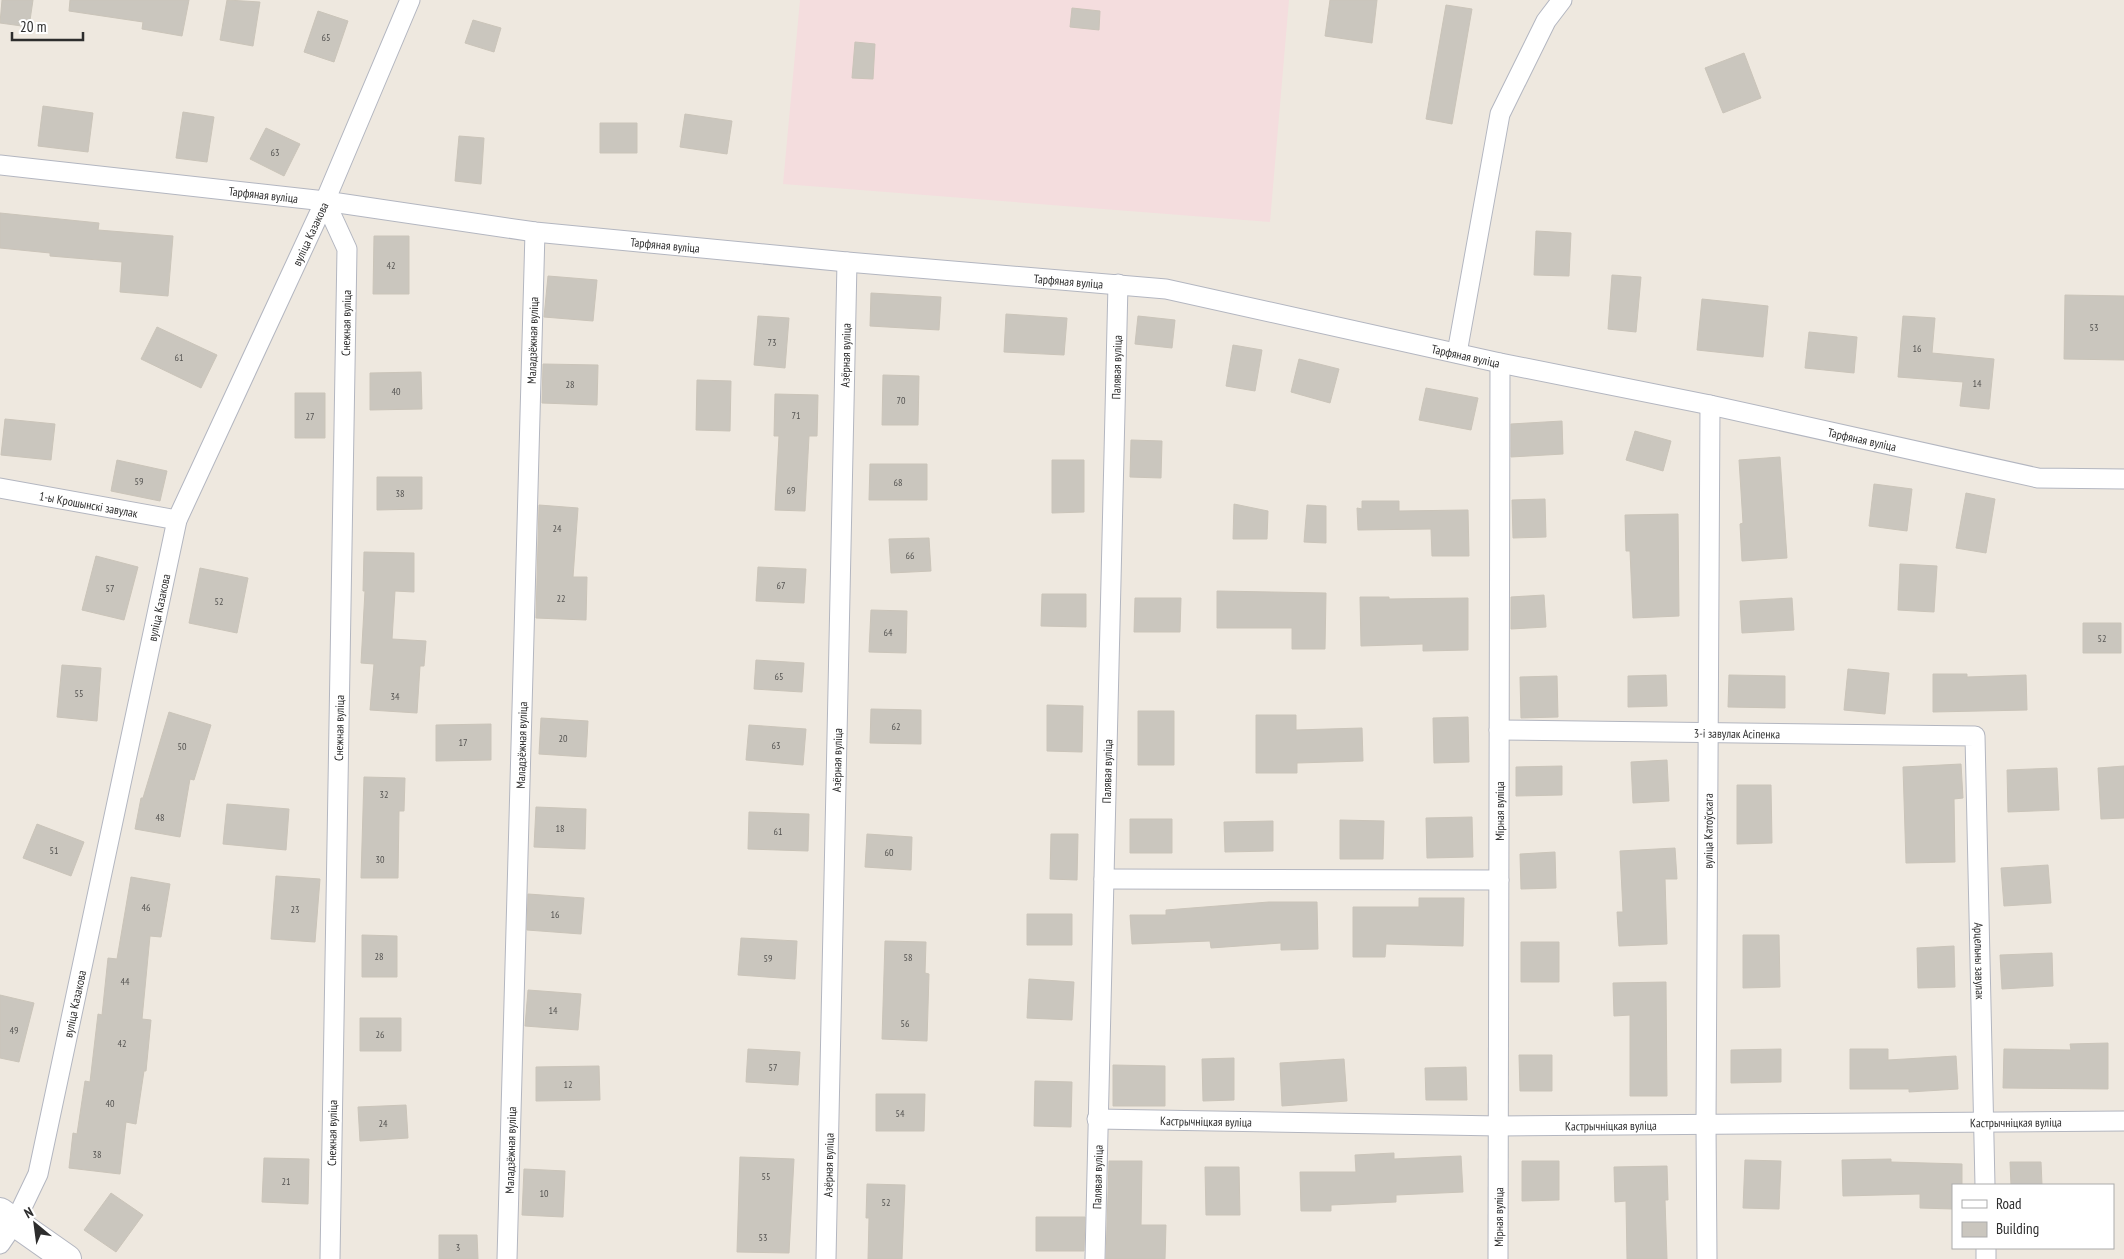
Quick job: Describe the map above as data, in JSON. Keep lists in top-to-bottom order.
{
  "streets": {
    "street": [
      "Тарфяная вуліца",
      "вуліца Казакова",
      "Снежная вуліца",
      "Маладзёжная вуліца",
      "Азёрная вуліца",
      "Палявая вуліца",
      "1-ы Крошынскі завулак",
      "3-і завулак Асіпенка",
      "Мірная вуліца",
      "вуліца Катоўскага",
      "Арцельны завулак",
      "Кастрычніцкая вуліца"
    ]
  },
  "crossings": [
    ["Тарфяная вуліца", "вуліца Казакова"],
    ["Тарфяная вуліца", "Снежная вуліца"],
    ["Тарфяная вуліца", "Маладзёжная вуліца"],
    ["Тарфяная вуліца", "Азёрная вуліца"],
    ["Тарфяная вуліца", "Палявая вуліца"],
    ["Тарфяная вуліца", "Мірная вуліца"],
    ["Тарфяная вуліца", "вуліца Катоўскага"],
    ["вуліца Казакова", "Снежная вуліца"],
    ["вуліца Казакова", "1-ы Крошынскі завулак"],
    ["Палявая вуліца", "Кастрычніцкая вуліца"],
    ["3-і завулак Асіпенка", "Мірная вуліца"],
    ["3-і завулак Асіпенка", "вуліца Катоўскага"],
    ["3-і завулак Асіпенка", "Арцельны завулак"],
    ["Мірная вуліца", "Кастрычніцкая вуліца"],
    ["вуліца Катоўскага", "Кастрычніцкая вуліца"],
    ["Арцельны завулак", "Кастрычніцкая вуліца"]
  ],
  "house_numbers": [
    "65",
    "63",
    "42",
    "53",
    "73",
    "16",
    "61",
    "14",
    "28",
    "40",
    "70",
    "71",
    "27",
    "59",
    "68",
    "69",
    "38",
    "24",
    "66",
    "67",
    "57",
    "22",
    "52",
    "64",
    "52",
    "65",
    "55",
    "34",
    "62",
    "20",
    "17",
    "63",
    "50",
    "32",
    "48",
    "18",
    "61",
    "51",
    "60",
    "30",
    "46",
    "23",
    "16",
    "28",
    "58",
    "59",
    "44",
    "14",
    "56",
    "49",
    "26",
    "42",
    "57",
    "12",
    "40",
    "54",
    "24",
    "38",
    "55",
    "21",
    "10",
    "52",
    "53",
    "3"
  ],
  "legend": ["Road", "Building"],
  "scale_bar": "20 m",
  "north": "top left"
}
